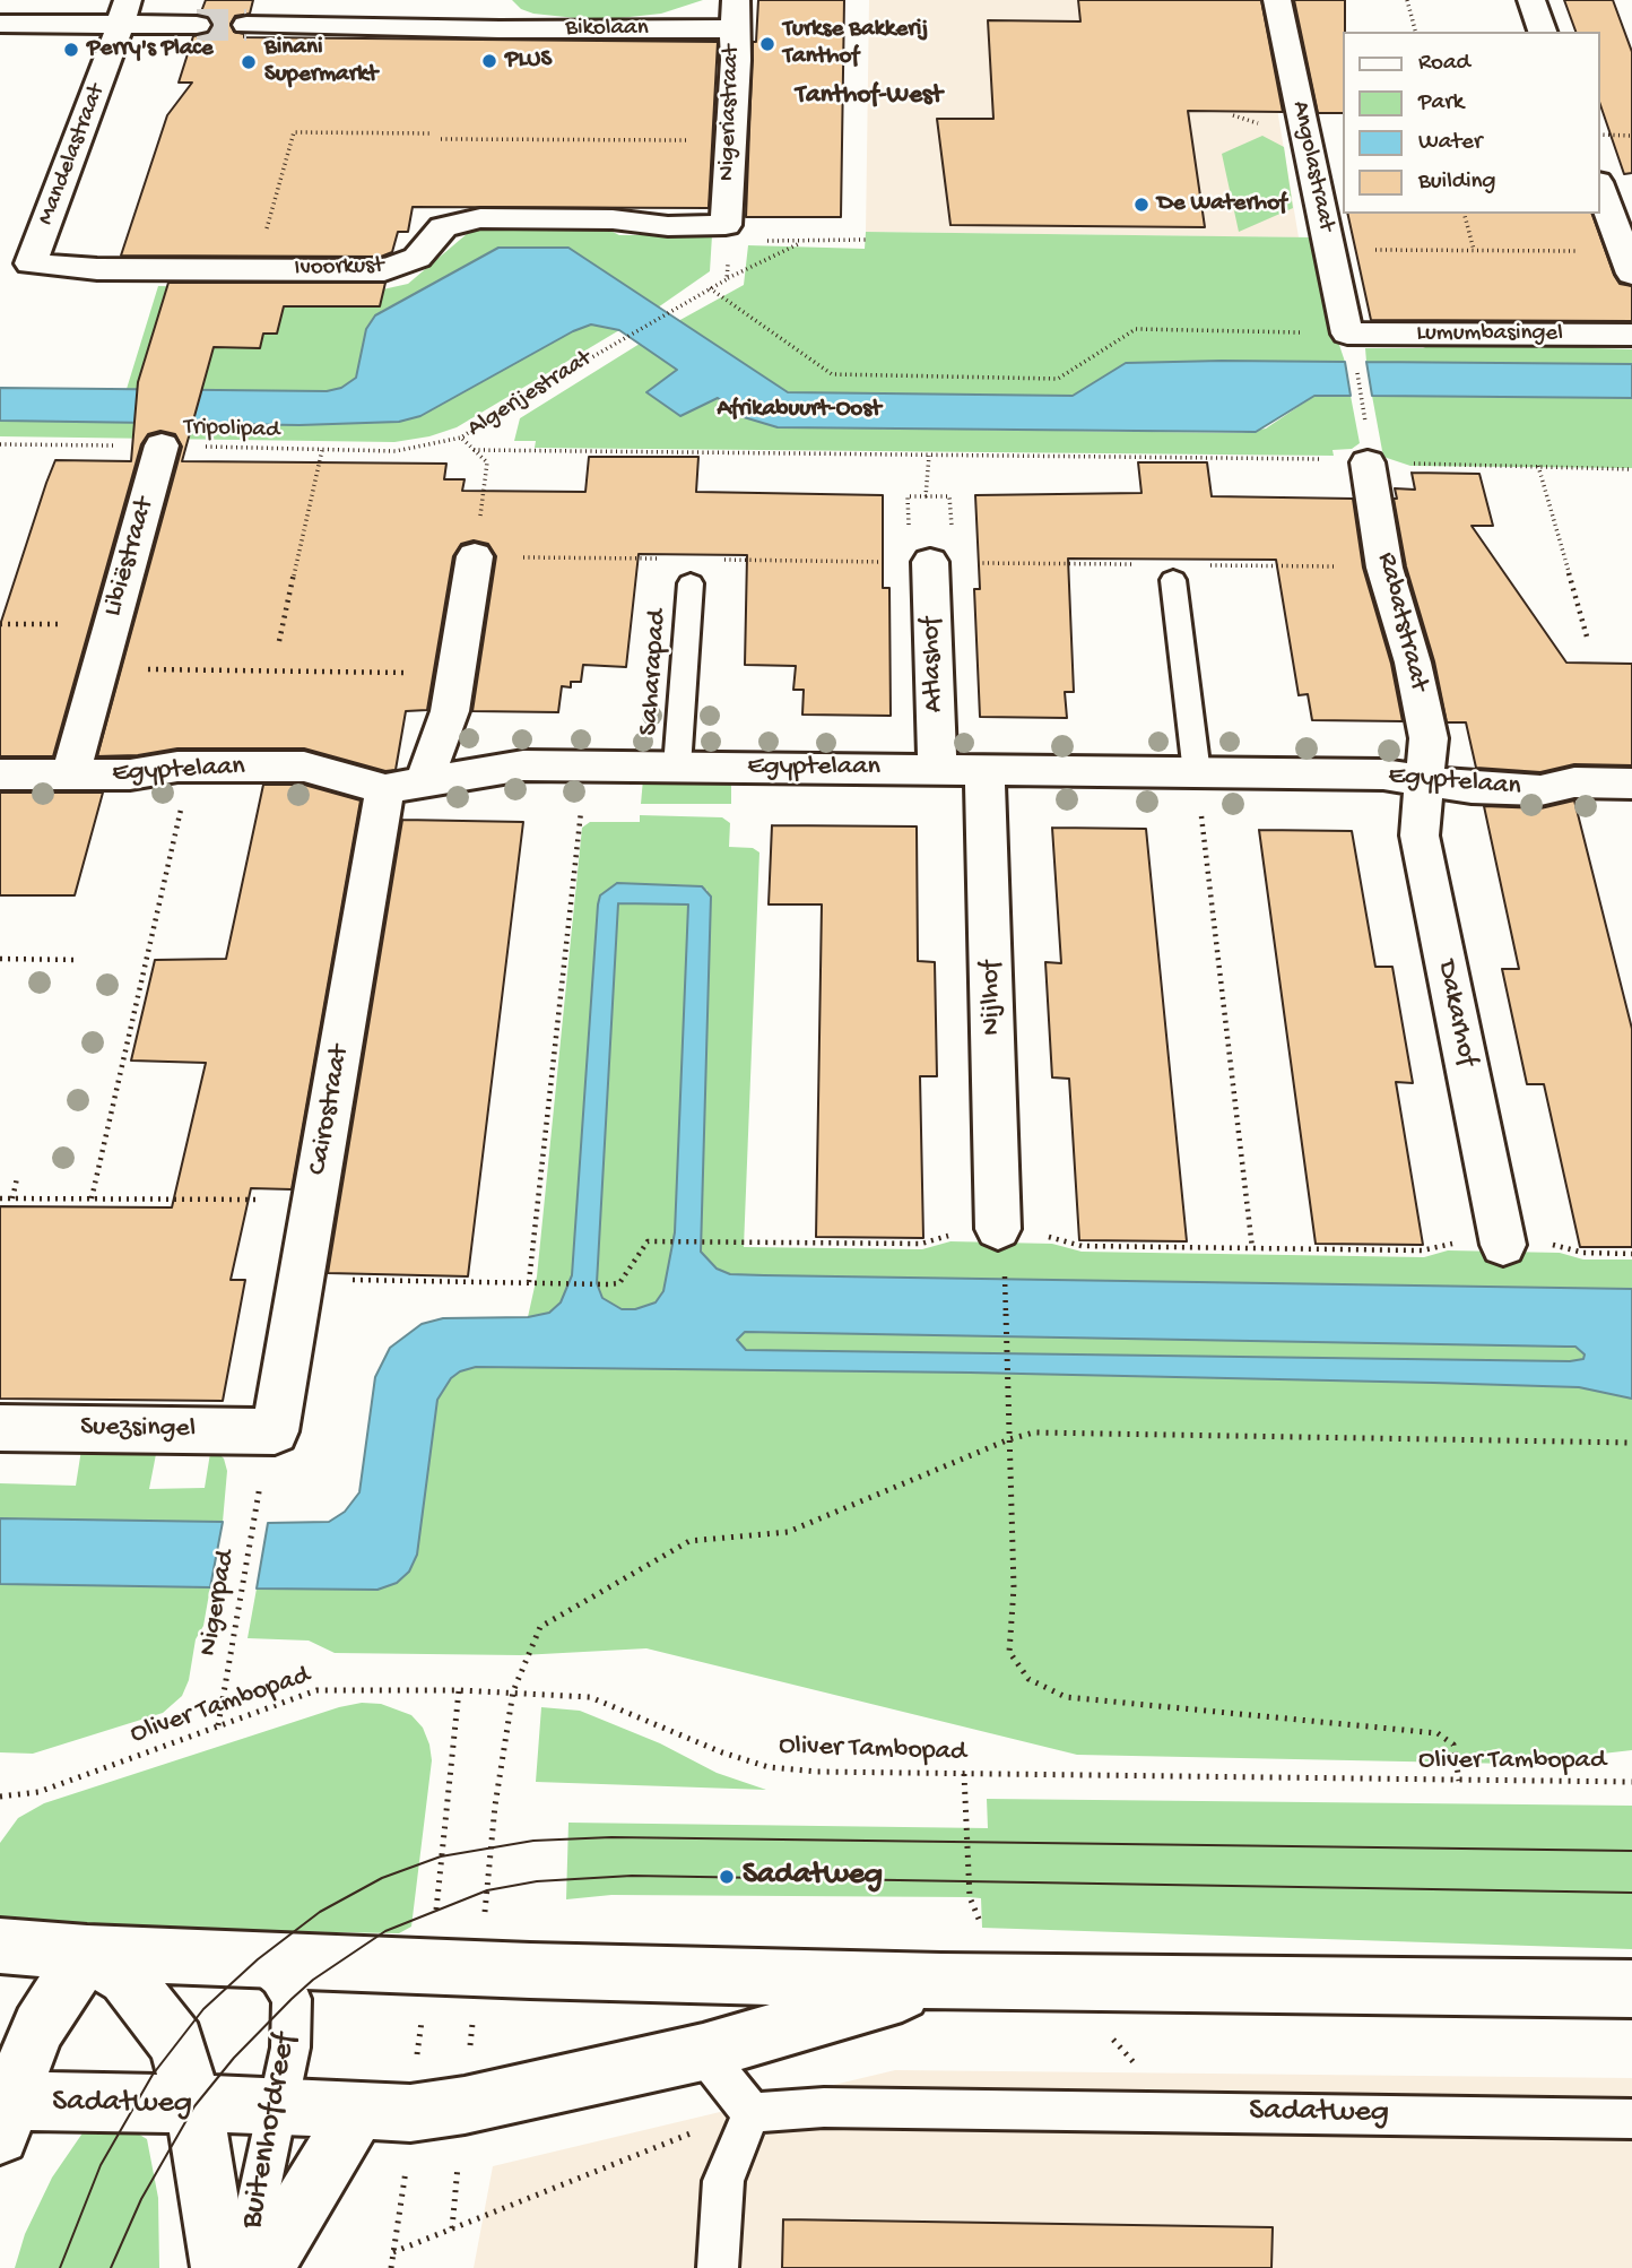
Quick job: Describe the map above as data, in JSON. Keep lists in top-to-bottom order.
{
  "streets": {
    "street": [
      "Bikolaan",
      "Nigeriastraat",
      "Mandelastraat",
      "Angolastraat",
      "Ivoorkust",
      "Lumumbasingel",
      "Libiëstraat",
      "Rabatstraat",
      "Atlashof",
      "Egyptelaan",
      "Nijlhof",
      "Dakarhof",
      "Cairostraat",
      "Suezsingel",
      "Sadatweg",
      "Buitenhofdreef"
    ],
    "lane": ["Saharapad"],
    "path": [
      "Algerijestraat",
      "Tripolipad",
      "Nigerpad",
      "Oliver Tambopad"
    ]
  },
  "crossings": [
    ["Bikolaan", "Nigeriastraat"],
    ["Nigeriastraat", "Ivoorkust"],
    ["Mandelastraat", "Ivoorkust"],
    ["Angolastraat", "Lumumbasingel"],
    ["Algerijestraat", "Tripolipad"],
    ["Tripolipad", "Libiëstraat"],
    ["Libiëstraat", "Egyptelaan"],
    ["Rabatstraat", "Egyptelaan"],
    ["Rabatstraat", "Dakarhof"],
    ["Atlashof", "Egyptelaan"],
    ["Saharapad", "Egyptelaan"],
    ["Egyptelaan", "Nijlhof"],
    ["Egyptelaan", "Dakarhof"],
    ["Egyptelaan", "Cairostraat"],
    ["Cairostraat", "Suezsingel"],
    ["Nigerpad", "Oliver Tambopad"],
    ["Sadatweg", "Buitenhofdreef"]
  ],
  "districts": ["Tanthof-West", "Afrikabuurt-Oost"],
  "places": [
    "Turkse Bakkerij Tanthof",
    "Perry's Place",
    "PLUS",
    "Binani Supermarkt",
    "De Waterhof",
    "Sadatweg"
  ],
  "legend": [
    "Road",
    "Park",
    "Water",
    "Building"
  ]
}
